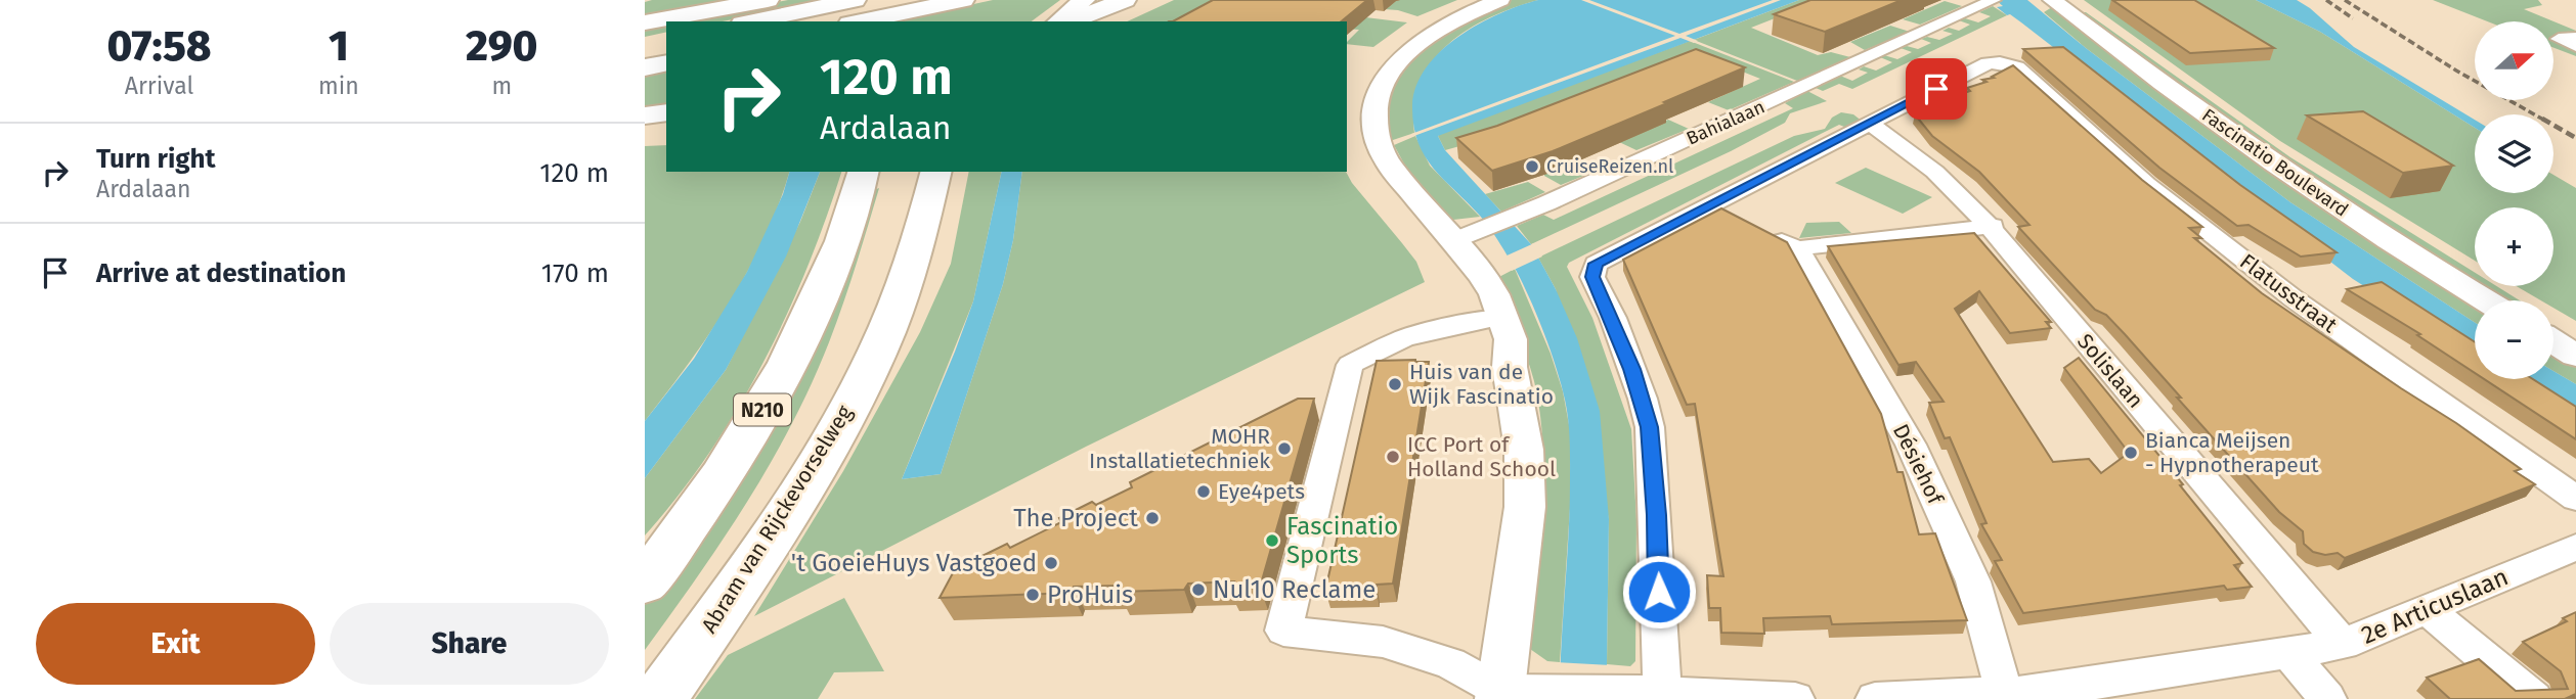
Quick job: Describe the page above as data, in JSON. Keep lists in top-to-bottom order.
{
  "streets": {
    "highway": ["N210", "Abram van Rijckevorselweg"],
    "street": [
      "Bahialaan",
      "Fascinatio Boulevard",
      "Flatusstraat",
      "Solislaan",
      "Désiehof",
      "2e Articuslaan"
    ]
  },
  "crossings": [
    ["Flatusstraat", "Solislaan"],
    ["Solislaan", "2e Articuslaan"],
    ["Désiehof", "2e Articuslaan"]
  ],
  "places": [
    "CruiseReizen.nl",
    "Huis van de Wijk Fascinatio",
    "MOHR Installatietechniek",
    "Bianca Meijsen - Hypnotherapeut",
    "ICC Port of Holland School",
    "Eye4pets",
    "The Project",
    "Fascinatio Sports",
    "'t GoeieHuys Vastgoed",
    "Nul10 Reclame",
    "ProHuis"
  ],
  "north": "right",
  "page": {
    "eta": [
      "07:58",
      "Arrival",
      "1",
      "min",
      "290",
      "m"
    ],
    "map_buttons": ["+", "−"],
    "turn": ["120 m", "Ardalaan"],
    "list": [
      {
        "name": "Turn right",
        "note": "Ardalaan",
        "value": "120 m"
      },
      {
        "name": "Arrive at destination",
        "value": "170 m"
      }
    ],
    "buttons": ["Exit", "Share"]
  }
}
